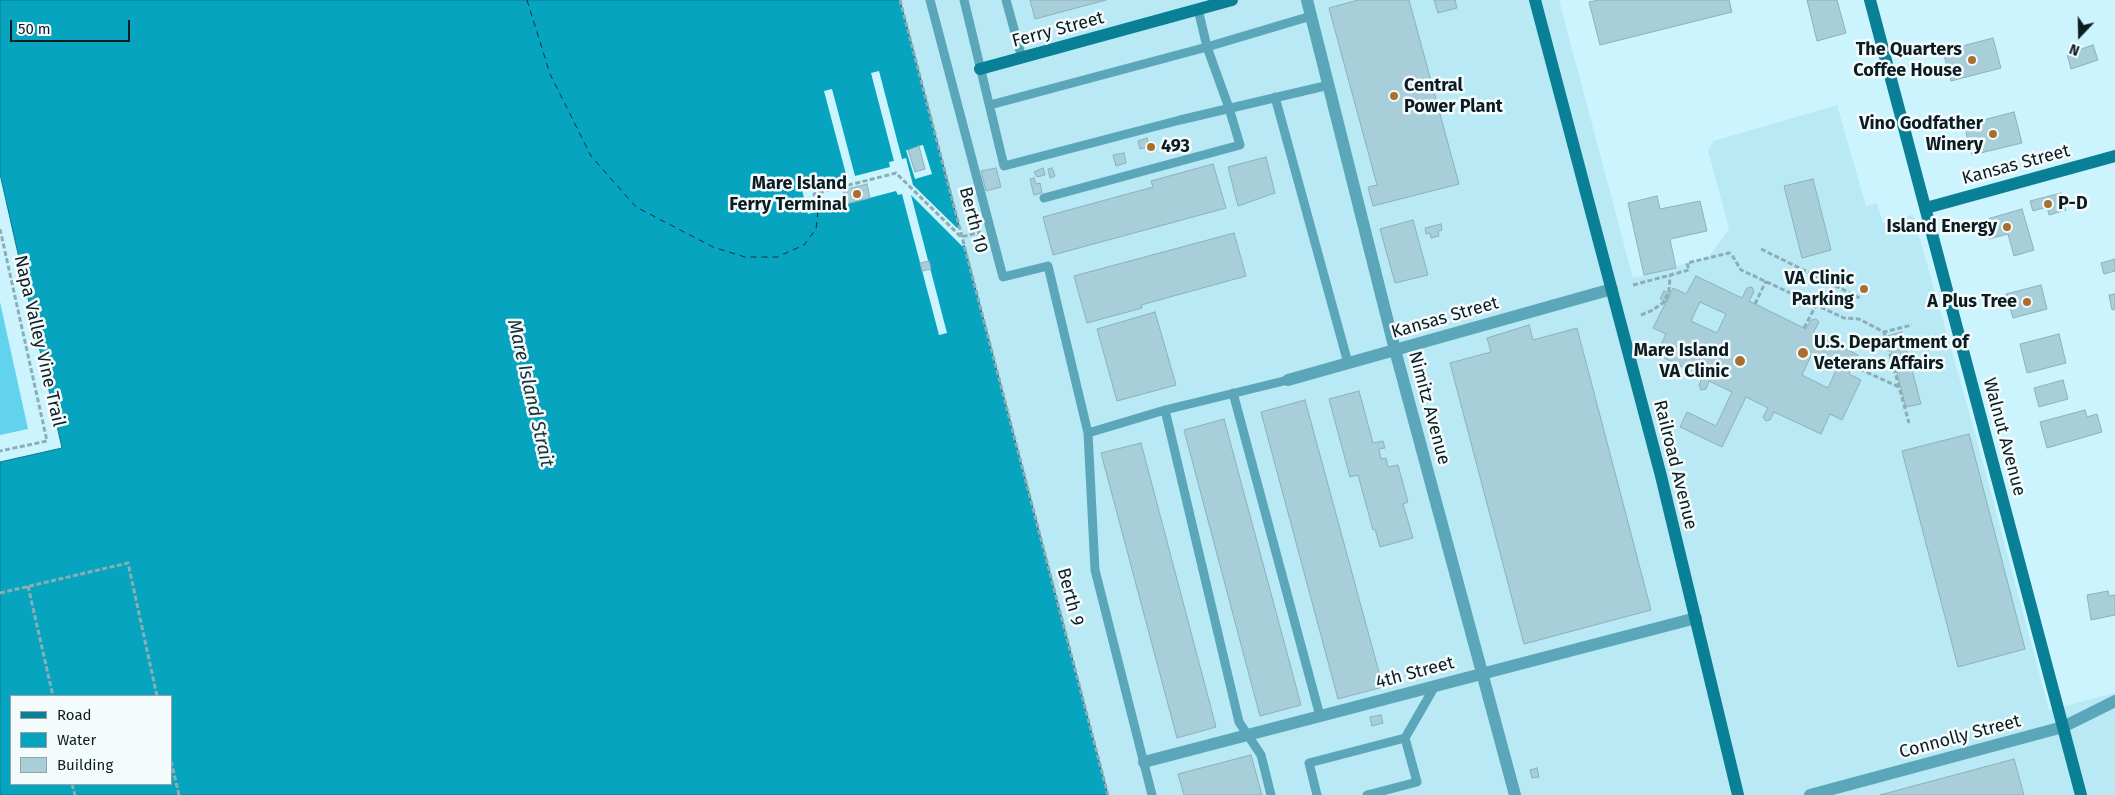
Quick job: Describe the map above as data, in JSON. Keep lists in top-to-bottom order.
{
  "streets": {
    "street": [
      "Ferry Street",
      "Kansas Street",
      "Nimitz Avenue",
      "Walnut Avenue",
      "Railroad Avenue",
      "4th Street",
      "Connolly Street"
    ],
    "path": ["Berth 10", "Napa Valley Vine Trail", "Berth 9"]
  },
  "crossings": [
    ["Kansas Street", "Nimitz Avenue"],
    ["Kansas Street", "Walnut Avenue"],
    ["Kansas Street", "Railroad Avenue"],
    ["Berth 10", "Berth 9"],
    ["Nimitz Avenue", "4th Street"],
    ["Walnut Avenue", "Connolly Street"],
    ["Railroad Avenue", "4th Street"]
  ],
  "water": ["Mare Island Strait"],
  "places": [
    "The Quarters Coffee House",
    "Central Power Plant",
    "Vino Godfather Winery",
    "493",
    "Mare Island Ferry Terminal",
    "P-D",
    "Island Energy",
    "VA Clinic Parking",
    "A Plus Tree",
    "U.S. Department of Veterans Affairs",
    "Mare Island VA Clinic"
  ],
  "legend": ["Road", "Water", "Building"],
  "scale_bar": "50 m",
  "north": "bottom"
}
